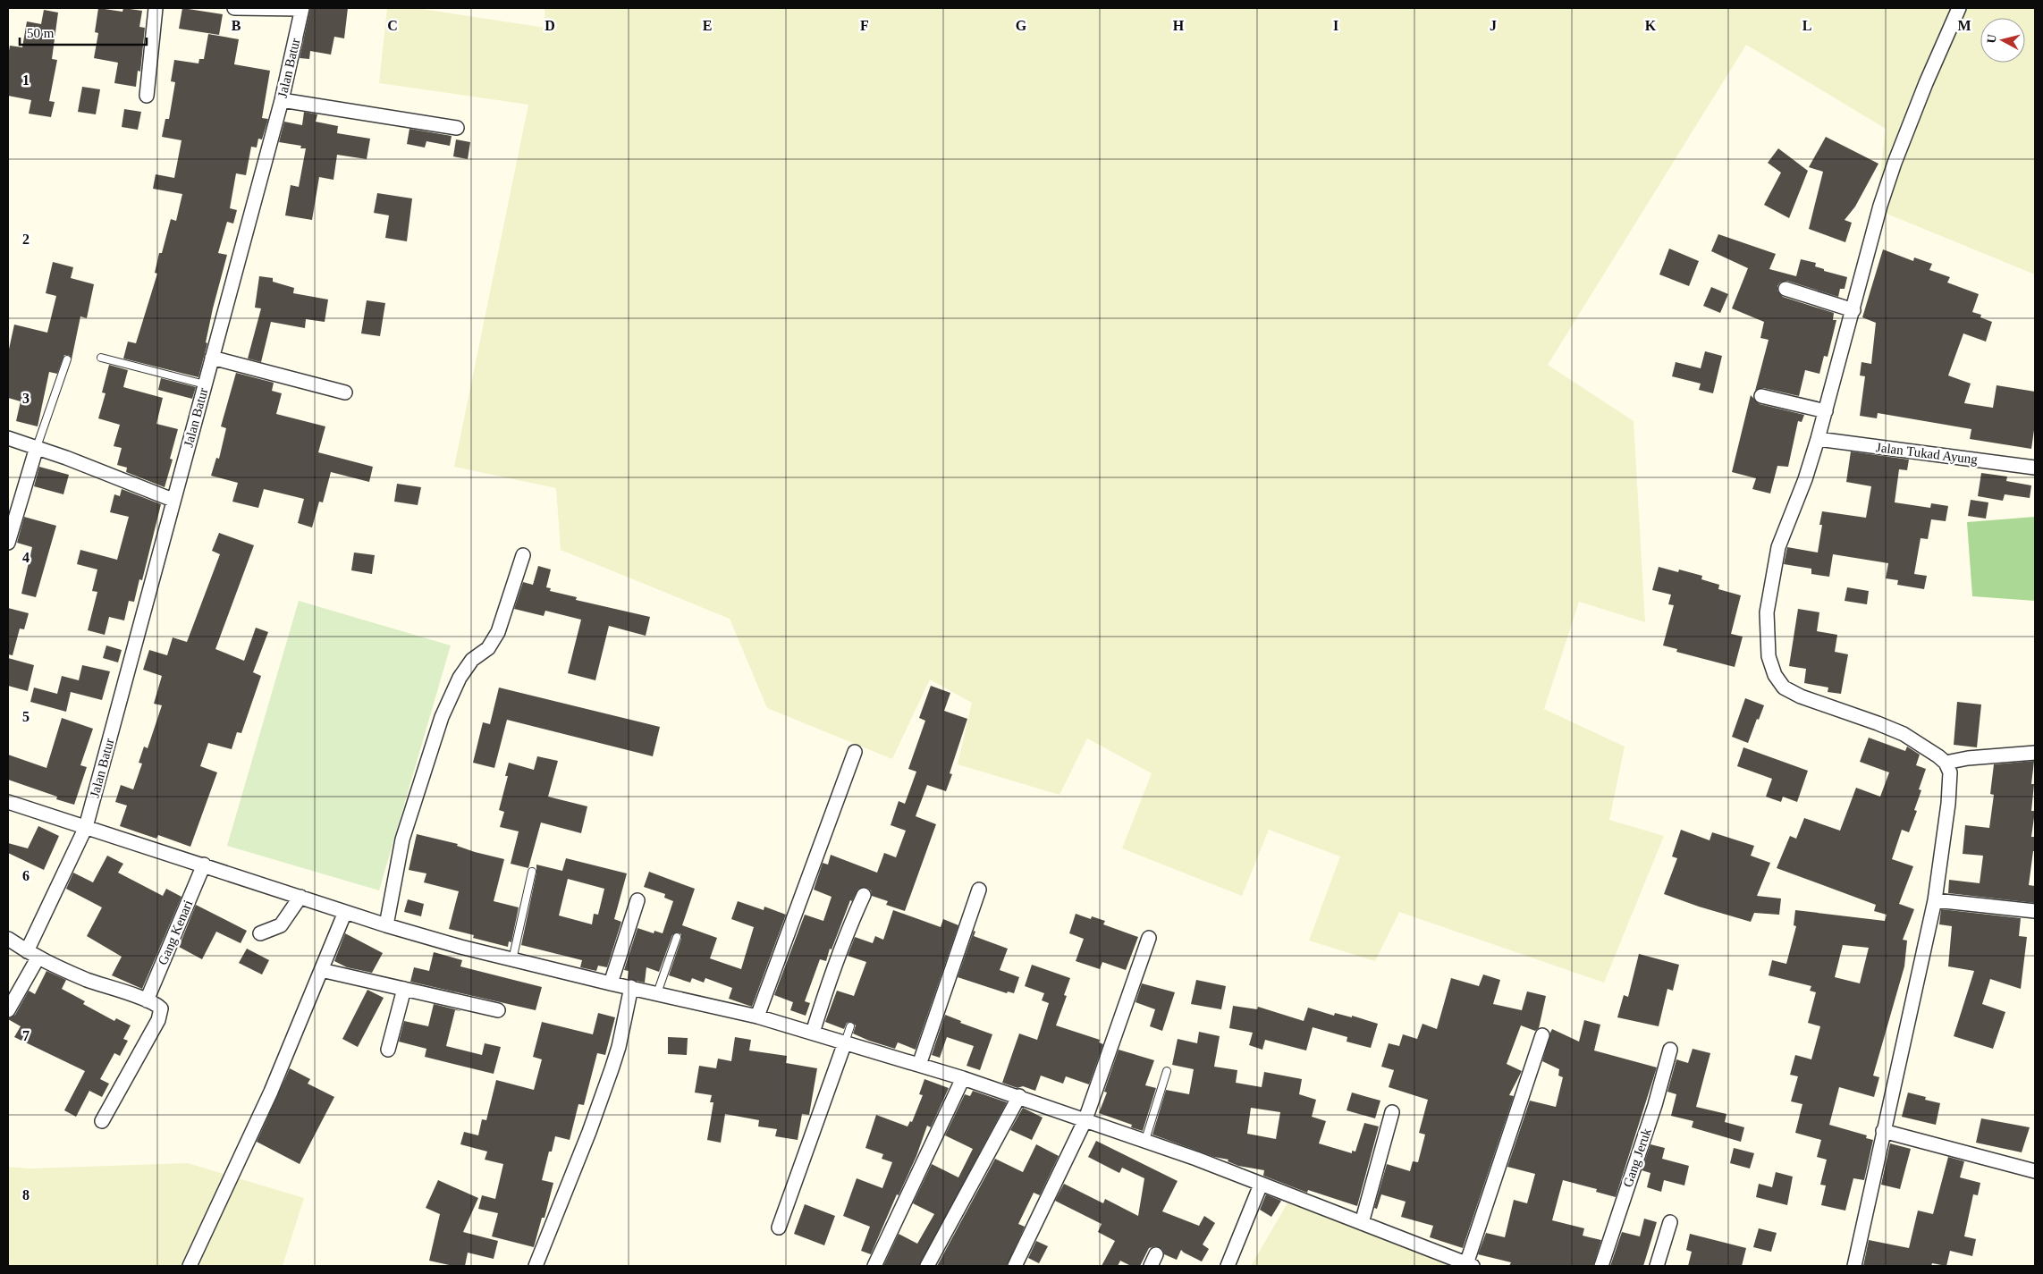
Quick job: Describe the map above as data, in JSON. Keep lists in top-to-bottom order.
{
  "streets": {
    "street": [
      "Jalan Batur",
      "Jalan Tukad Ayung",
      "Gang Kenari",
      "Gang Jeruk"
    ]
  },
  "scale_bar": "50 m",
  "north": "left",
  "grid": {
    "columns": [
      "B",
      "C",
      "D",
      "E",
      "F",
      "G",
      "H",
      "I",
      "J",
      "K",
      "L",
      "M"
    ],
    "rows": [
      "1",
      "2",
      "3",
      "4",
      "5",
      "6",
      "7",
      "8"
    ]
  }
}
